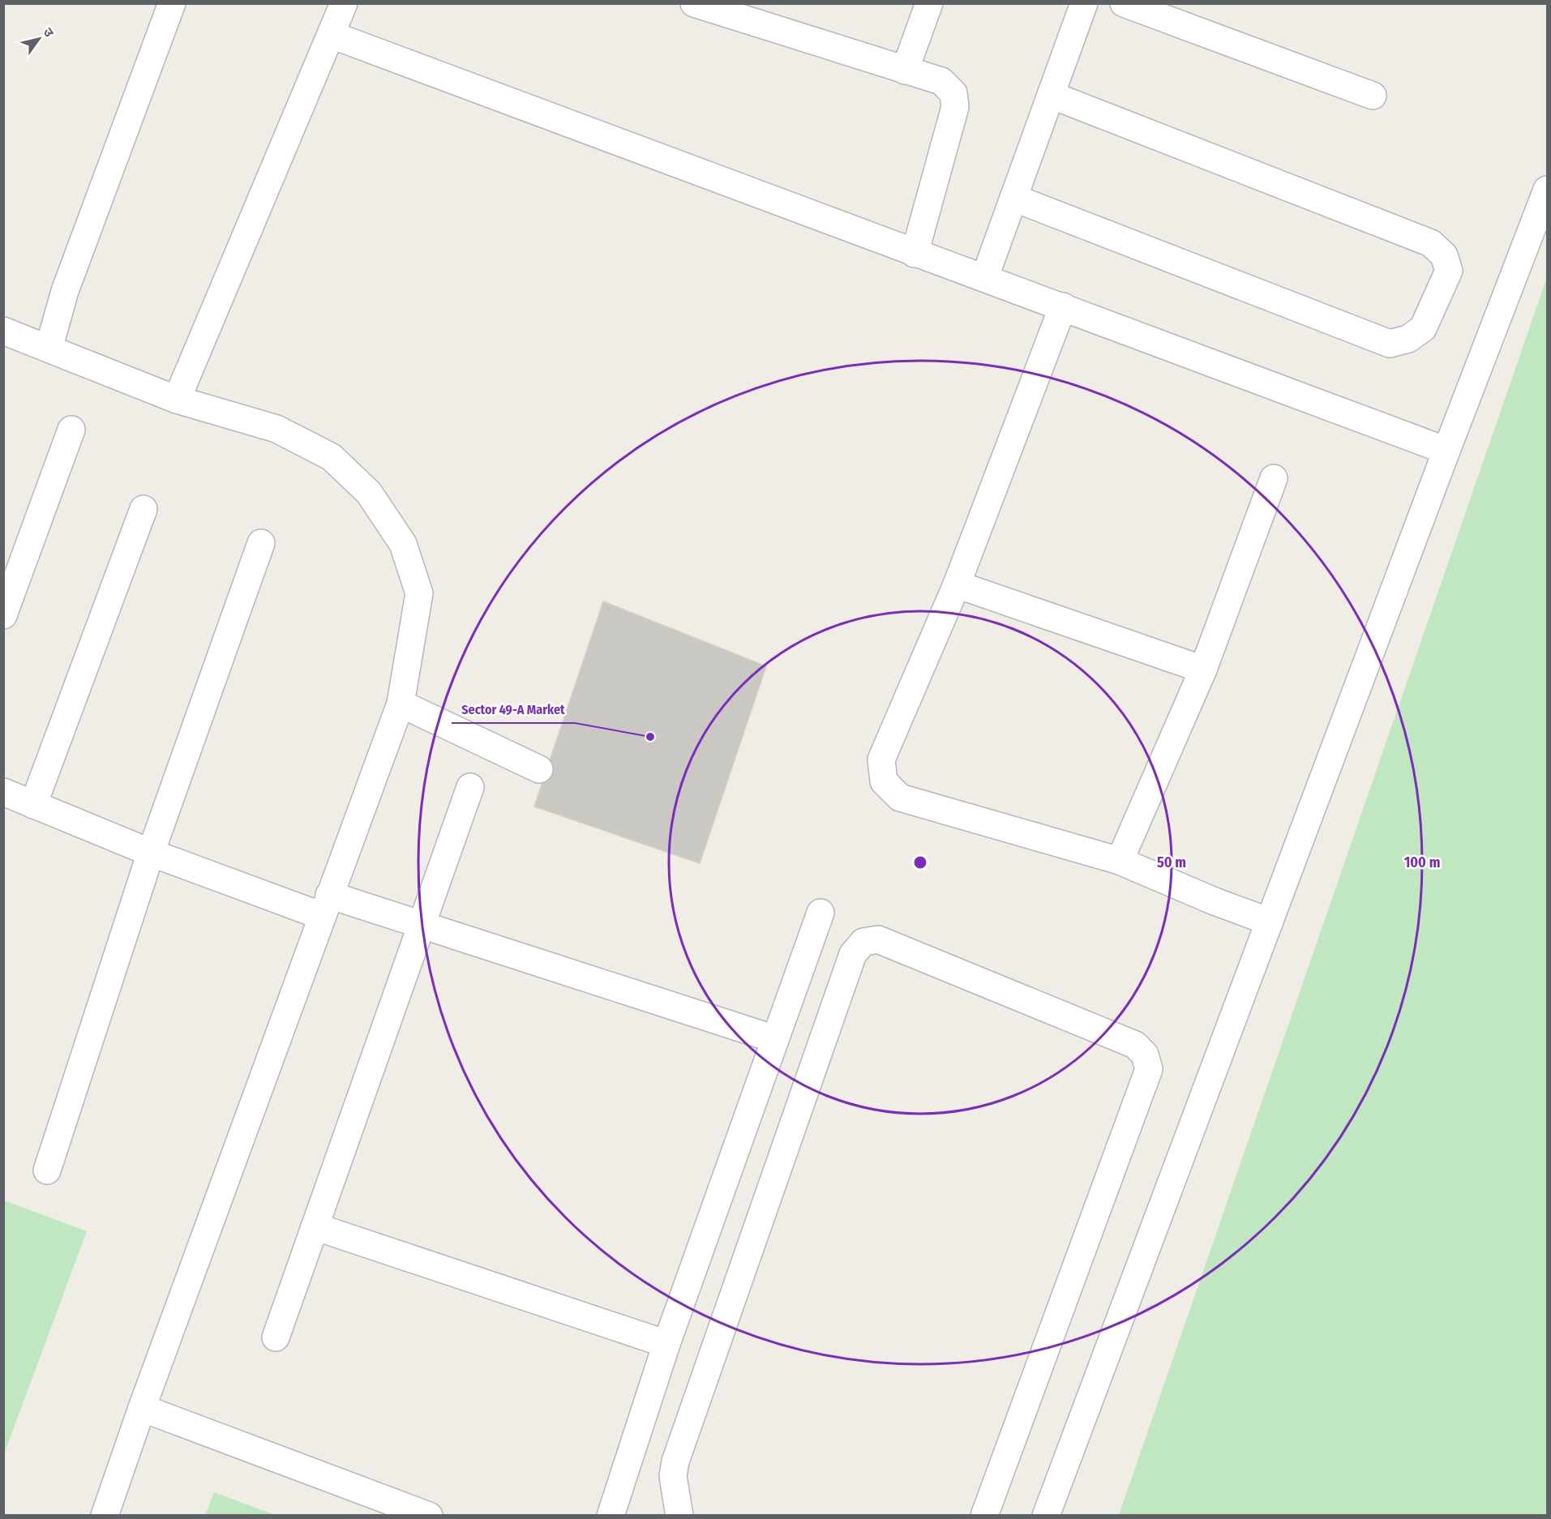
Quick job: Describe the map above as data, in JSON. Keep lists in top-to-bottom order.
{
  "places": ["Sector 49-A Market"],
  "north": "top right",
  "rings": ["50 m", "100 m"]
}
